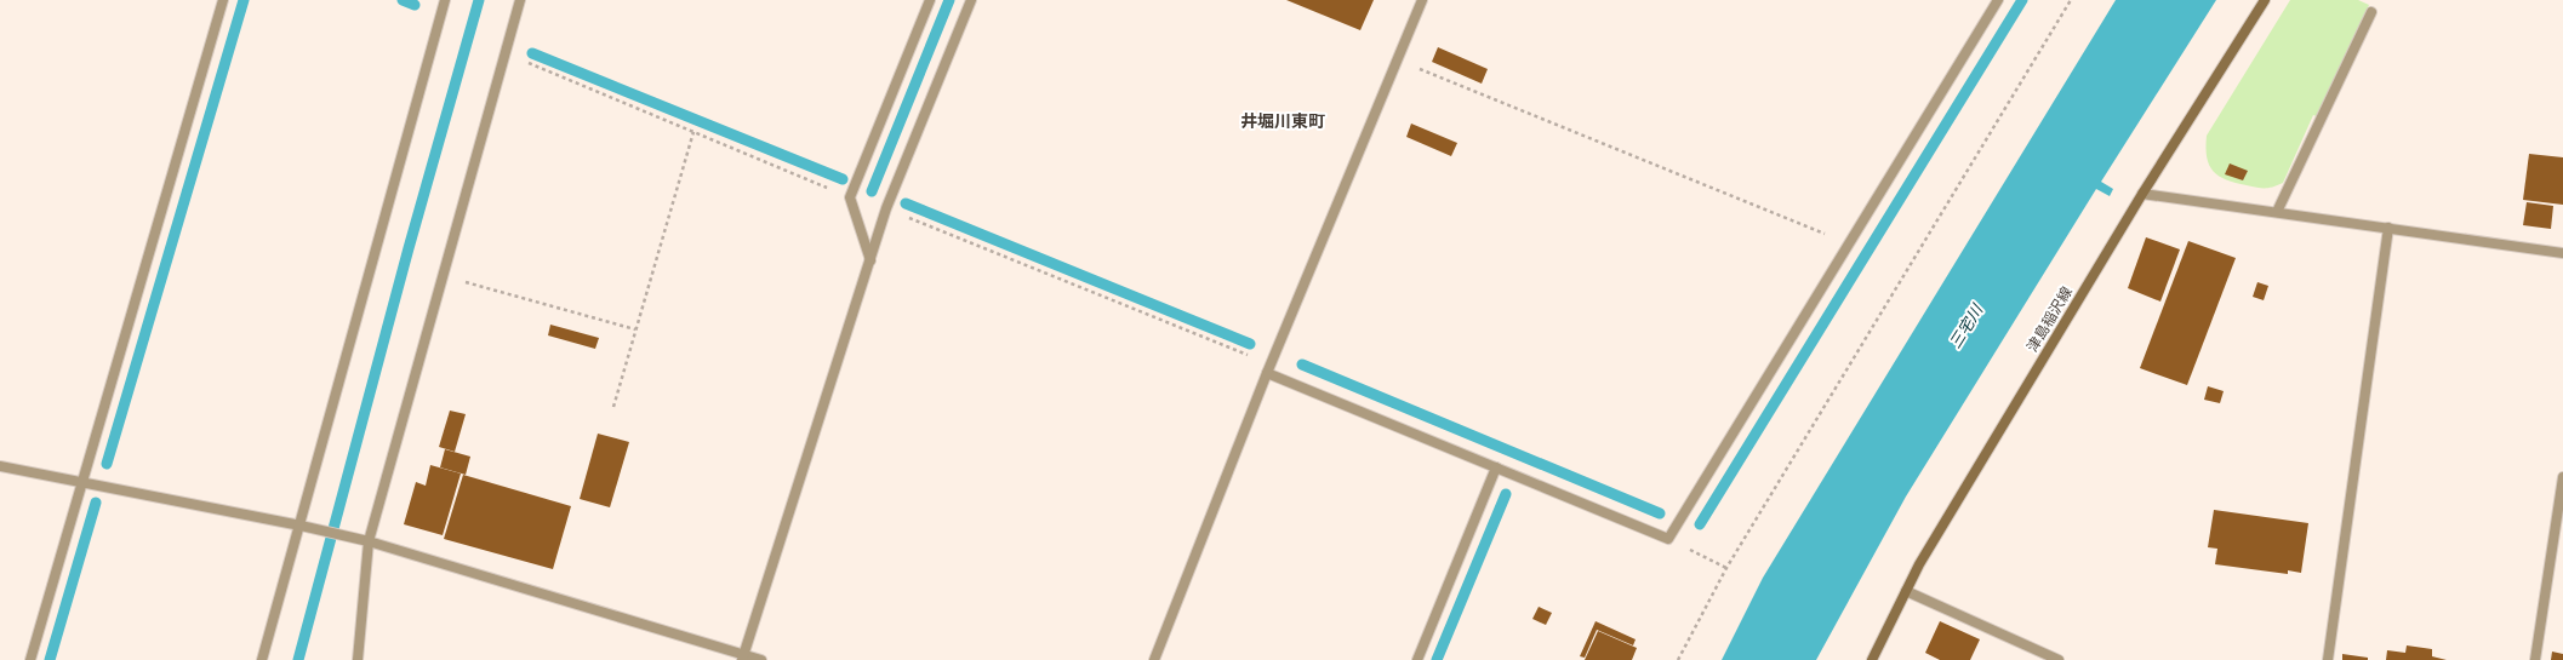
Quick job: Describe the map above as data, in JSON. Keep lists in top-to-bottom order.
{
  "streets": {
    "main road": ["津島稲沢線"]
  },
  "districts": ["井堀川東町"],
  "water": ["三宅川"]
}
